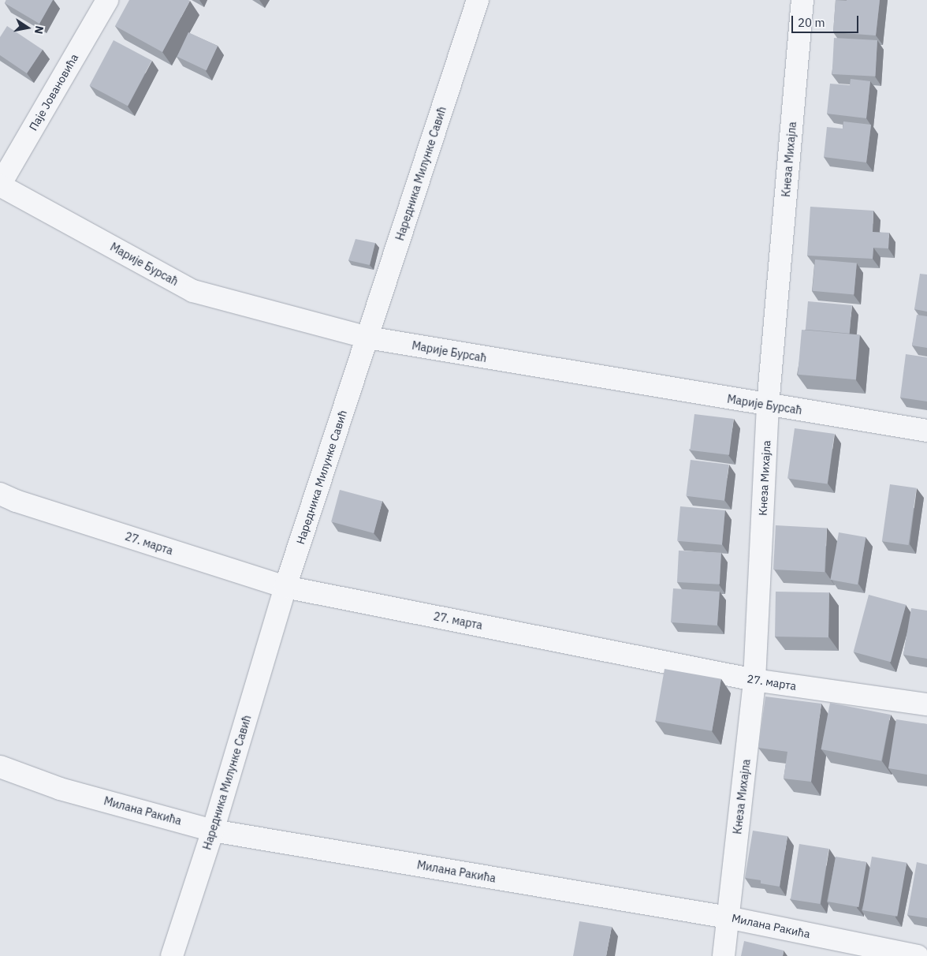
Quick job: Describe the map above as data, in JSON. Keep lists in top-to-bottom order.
{
  "streets": {
    "street": [
      "Паје Јовановића",
      "Кнеза Михајла",
      "Наредника Милунке Савић",
      "Марије Бурсаћ",
      "27. марта",
      "Милана Ракића"
    ]
  },
  "crossings": [
    ["Паје Јовановића", "Марије Бурсаћ"],
    ["Кнеза Михајла", "Марије Бурсаћ"],
    ["Кнеза Михајла", "27. марта"],
    ["Кнеза Михајла", "Милана Ракића"],
    ["Наредника Милунке Савић", "Марије Бурсаћ"],
    ["Наредника Милунке Савић", "27. марта"],
    ["Наредника Милунке Савић", "Милана Ракића"]
  ],
  "scale_bar": "20 m",
  "north": "right"
}
